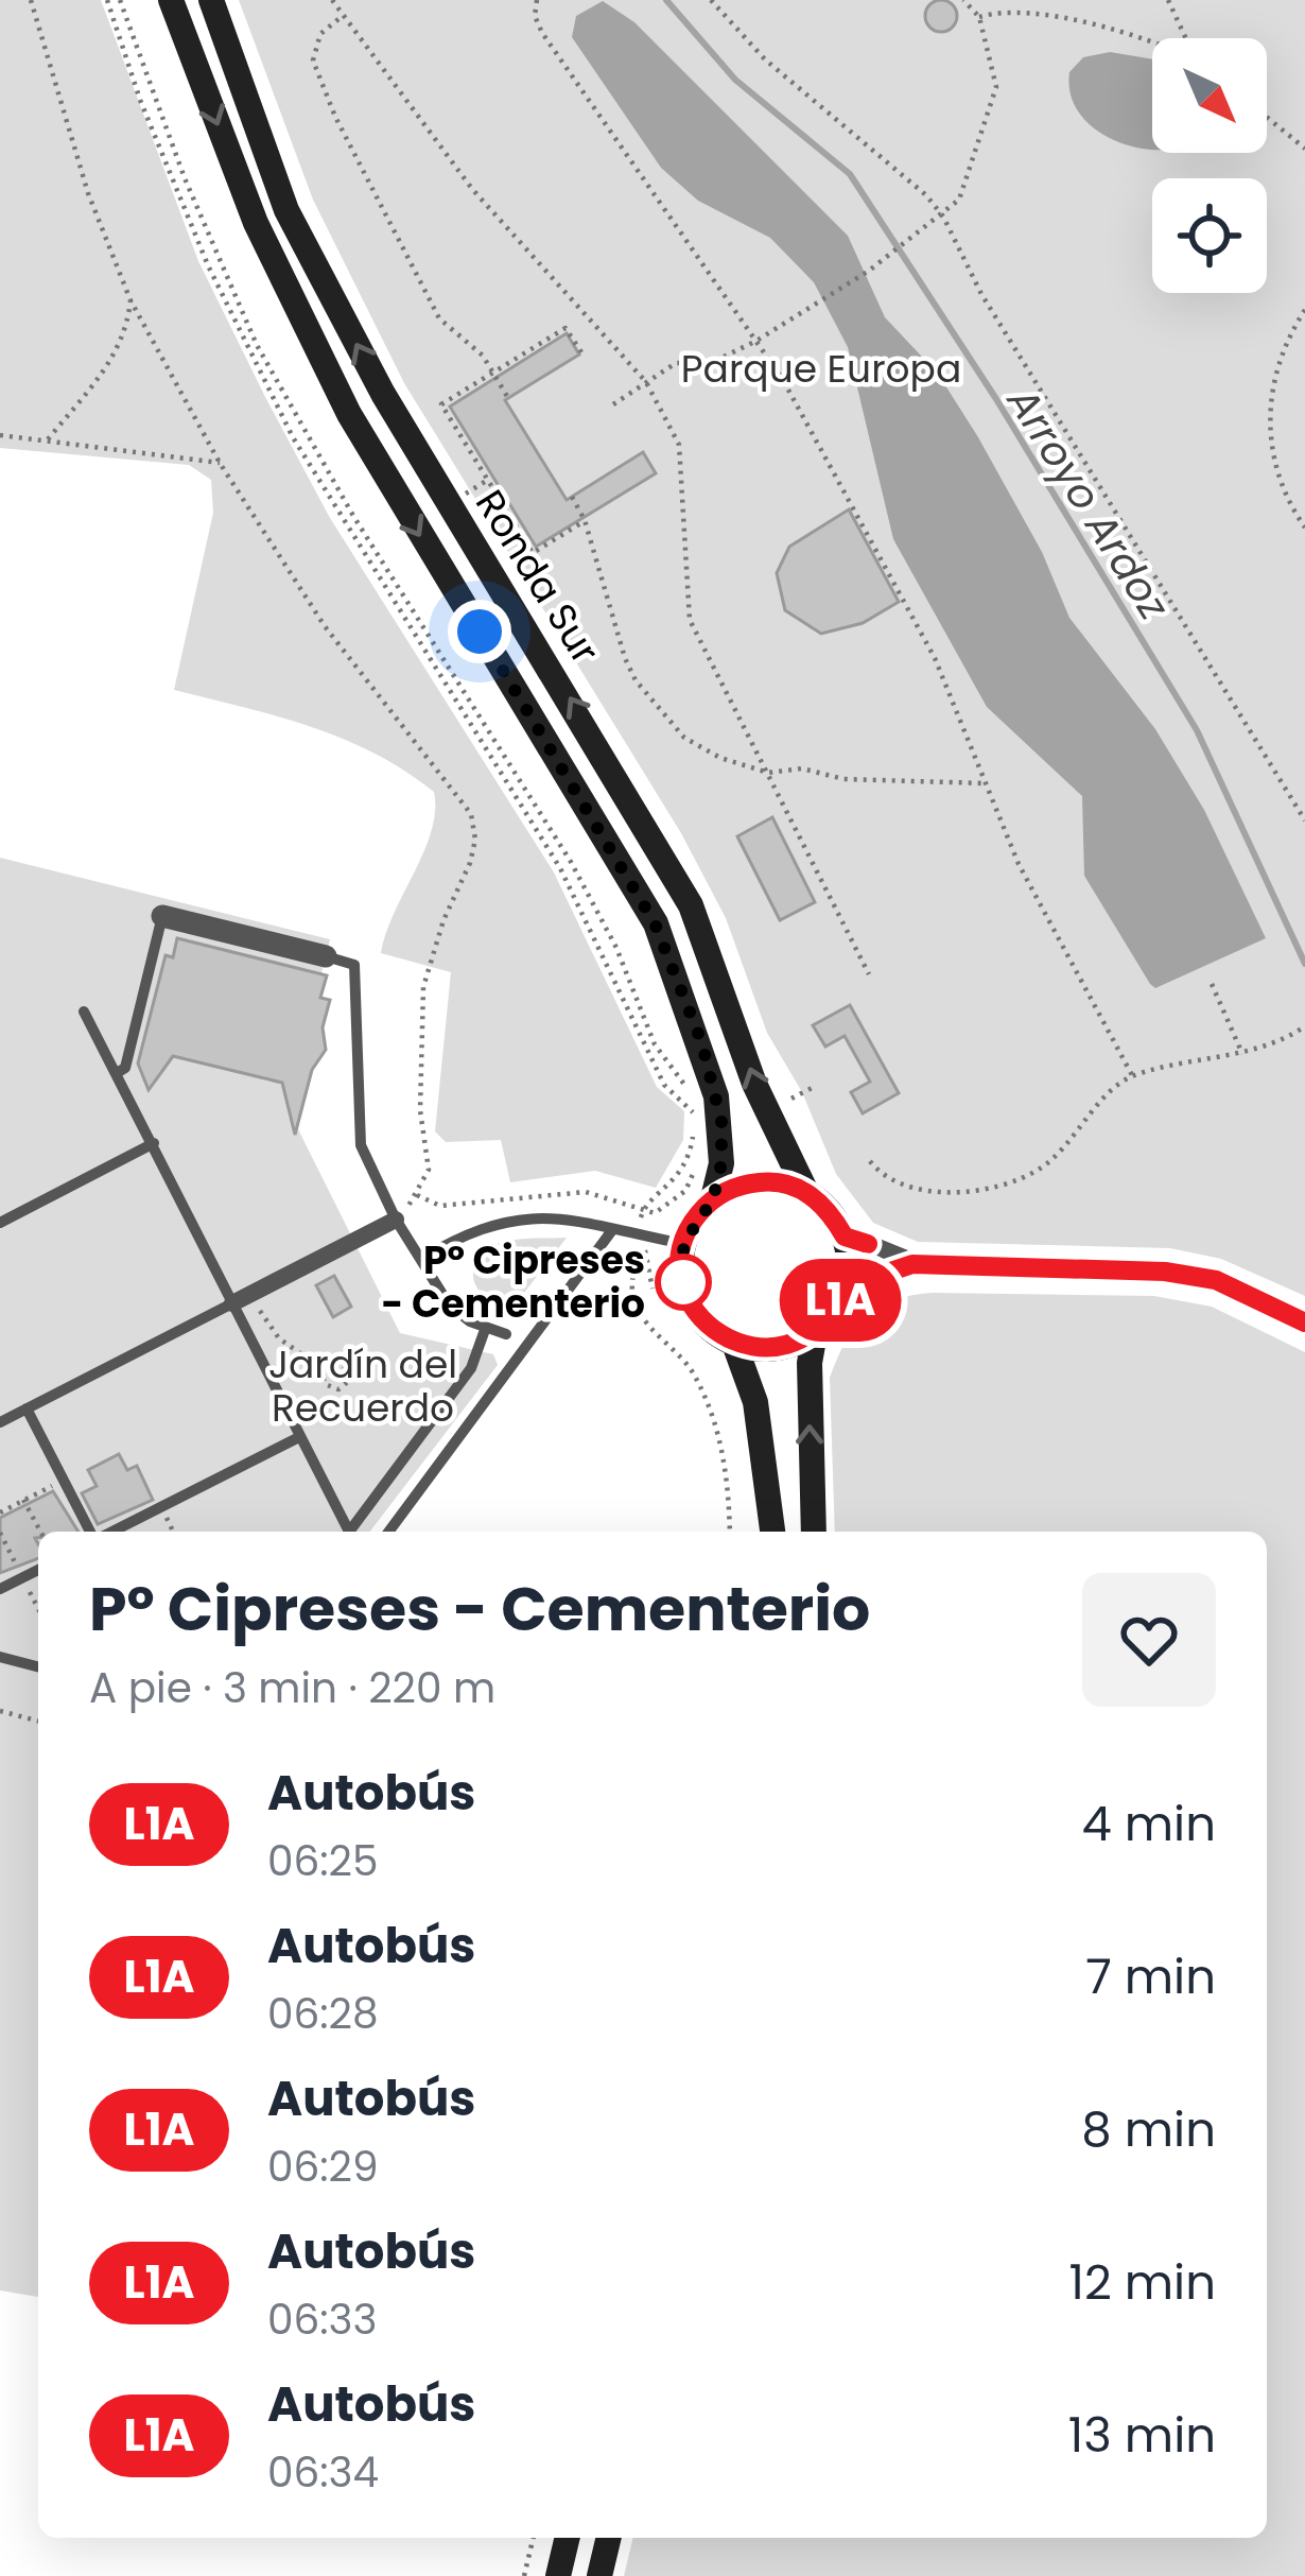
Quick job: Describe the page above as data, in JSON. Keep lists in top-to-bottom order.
{
  "streets": {
    "main road": ["Ronda Sur"]
  },
  "water": ["Arroyo Ardoz"],
  "parks": ["Parque Europa", "Jardín del Recuerdo"],
  "places": ["Pº Cipreses - Cementerio"],
  "lines": ["bus line L1A"],
  "north": "bottom right",
  "page": {
    "on_map": "L1A",
    "heading": ["Pº Cipreses - Cementerio", "A pie · 3 min · 220 m"],
    "list": [
      {
        "mark": "L1A",
        "name": "Autobús",
        "note": "06:25",
        "value": "4 min"
      },
      {
        "mark": "L1A",
        "name": "Autobús",
        "note": "06:28",
        "value": "7 min"
      },
      {
        "mark": "L1A",
        "name": "Autobús",
        "note": "06:29",
        "value": "8 min"
      },
      {
        "mark": "L1A",
        "name": "Autobús",
        "note": "06:33",
        "value": "12 min"
      },
      {
        "mark": "L1A",
        "name": "Autobús",
        "note": "06:34",
        "value": "13 min"
      }
    ]
  }
}
